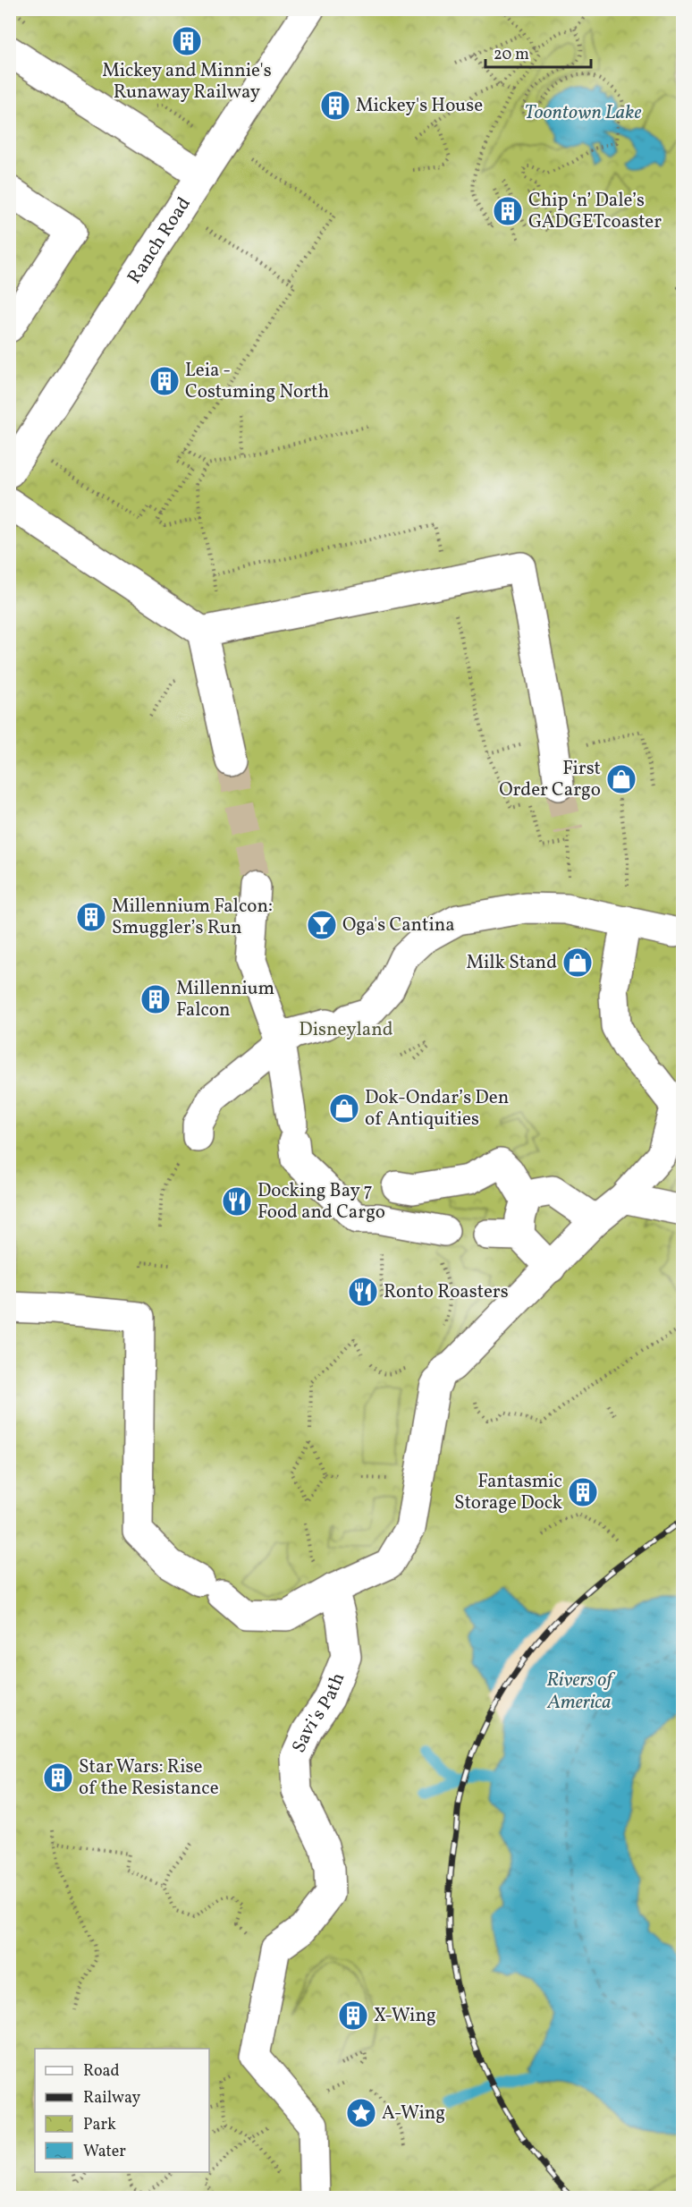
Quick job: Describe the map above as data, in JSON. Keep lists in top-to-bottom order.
{
  "streets": {
    "street": ["Ranch Road", "Savi's Path"]
  },
  "water": ["Toontown Lake", "Rivers of America"],
  "parks": ["Disneyland"],
  "places": {
    "building": [
      "Mickey and Minnie's Runaway Railway",
      "Mickey's House",
      "Chip ‘n’ Dale’s GADGETcoaster",
      "Leia - Costuming North",
      "Millennium Falcon: Smuggler’s Run",
      "Millennium Falcon",
      "Fantasmic Storage Dock",
      "Star Wars: Rise of the Resistance",
      "X-Wing"
    ],
    "shop": ["First Order Cargo", "Milk Stand", "Dok-Ondar’s Den of Antiquities"],
    "bar": ["Oga's Cantina"],
    "restaurant": ["Docking Bay 7 Food and Cargo", "Ronto Roasters"],
    "place": ["A-Wing"]
  },
  "legend": [
    "Road",
    "Railway",
    "Park",
    "Water"
  ],
  "scale_bar": "20 m"
}
